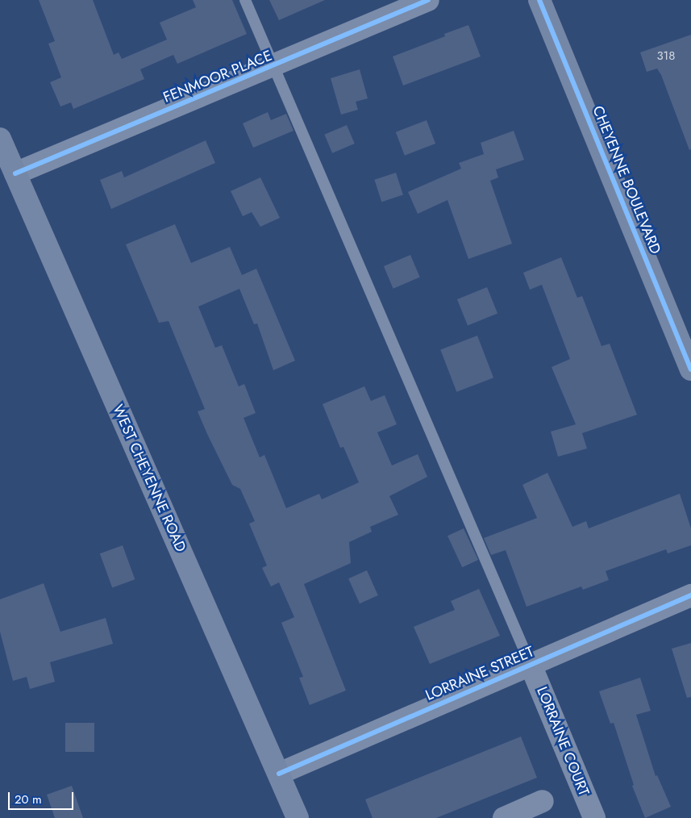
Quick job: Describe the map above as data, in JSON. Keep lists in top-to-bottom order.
{
  "streets": {
    "main road": ["CHEYENNE BOULEVARD", "WEST CHEYENNE ROAD"],
    "street": ["FENMOOR PLACE", "LORRAINE STREET", "LORRAINE COURT"]
  },
  "crossings": [
    ["FENMOOR PLACE", "WEST CHEYENNE ROAD"],
    ["WEST CHEYENNE ROAD", "LORRAINE STREET"],
    ["LORRAINE STREET", "LORRAINE COURT"]
  ],
  "house_numbers": ["318"],
  "scale_bar": "20 m"
}
